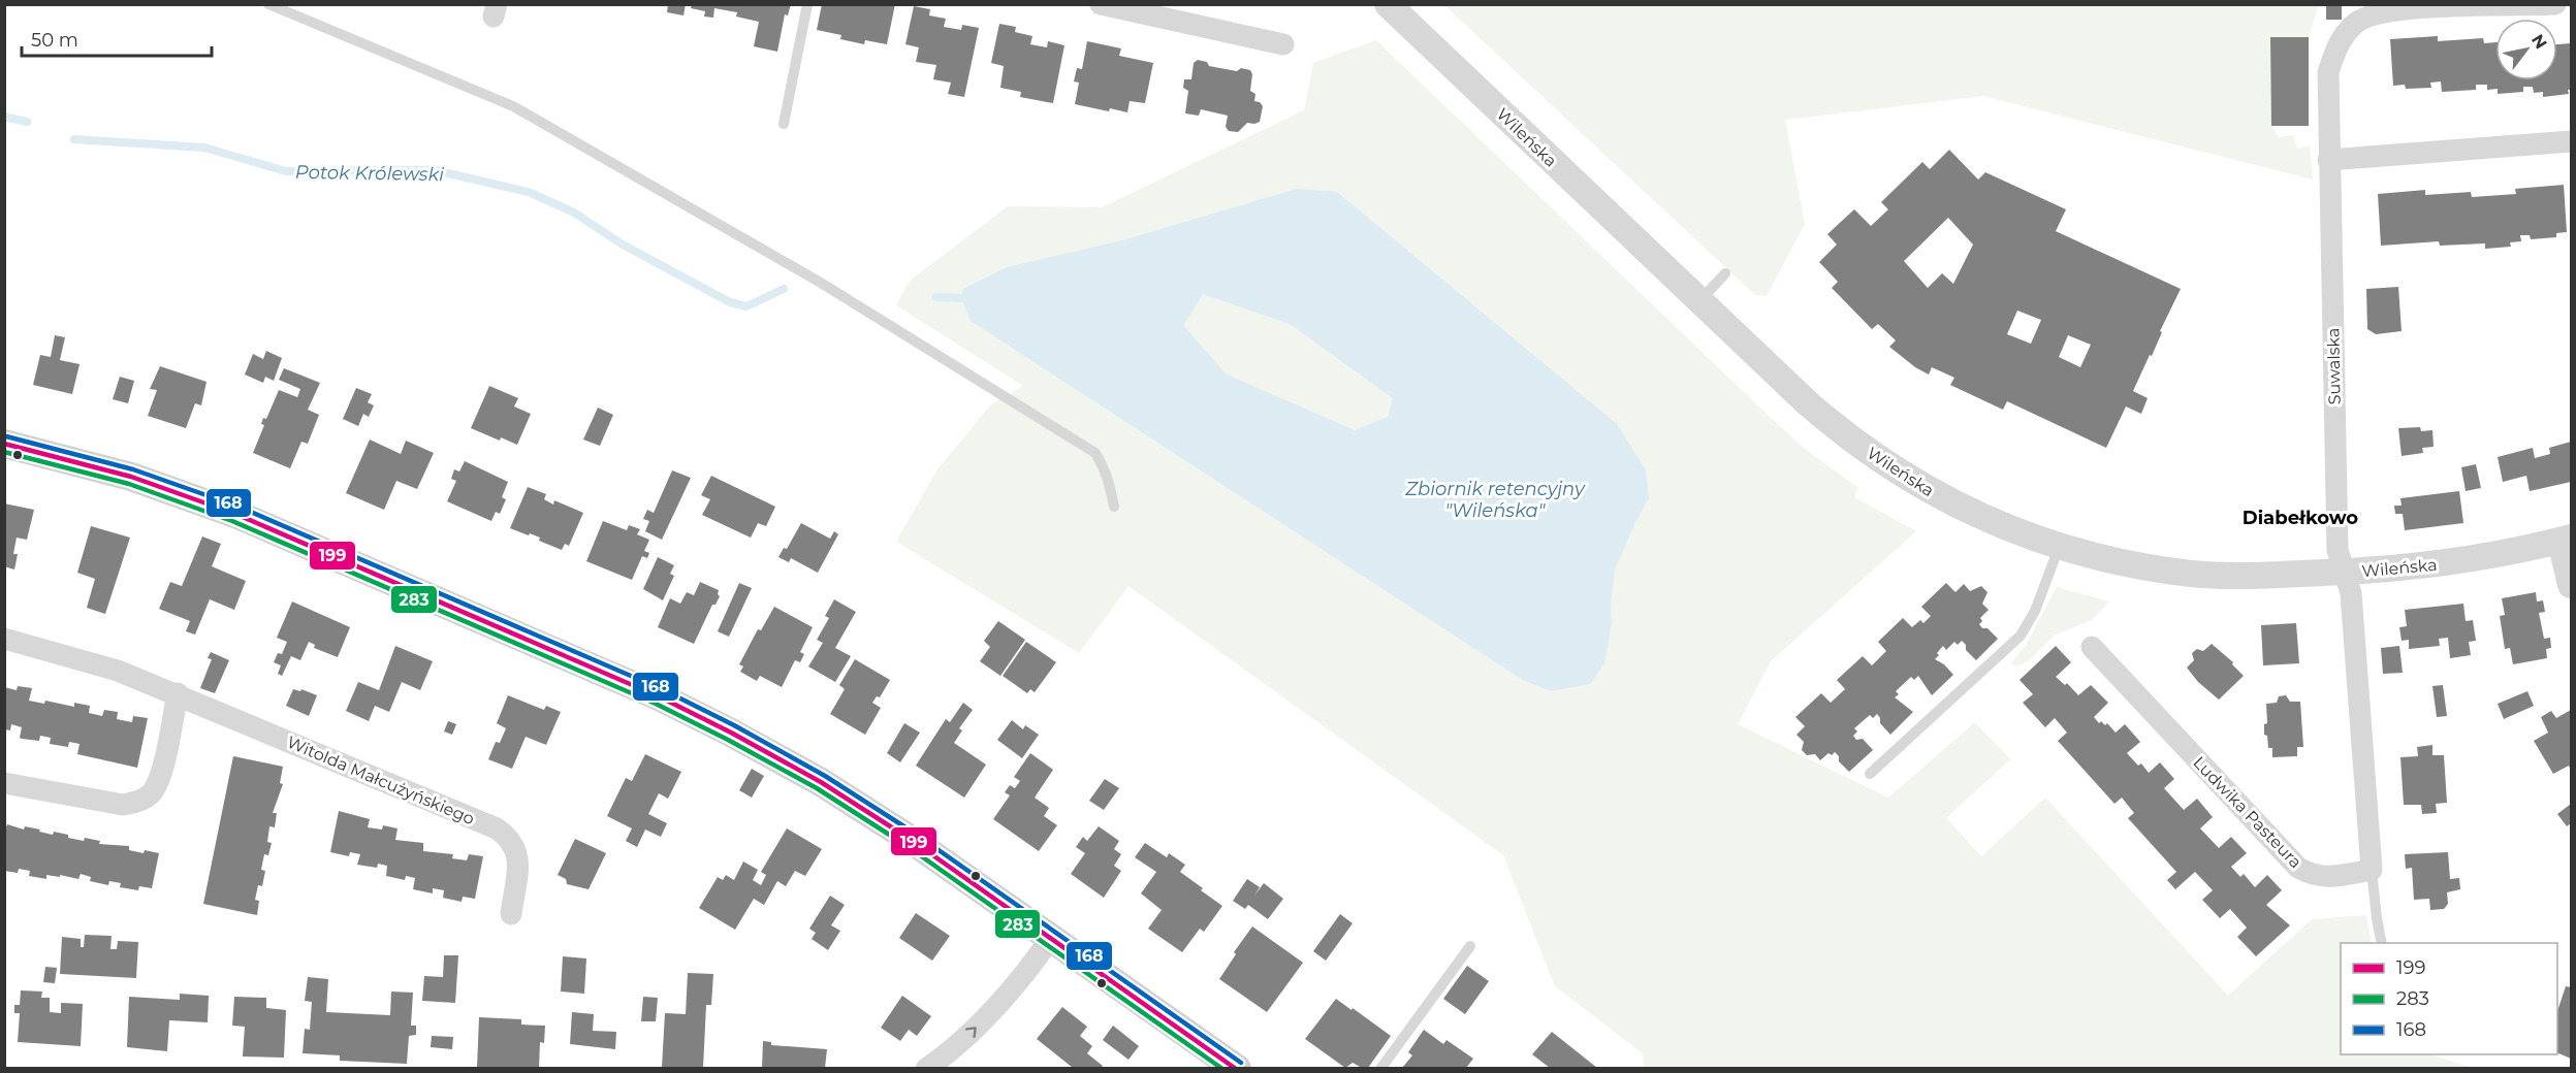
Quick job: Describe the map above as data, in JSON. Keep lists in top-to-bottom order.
{
  "streets": {
    "street": [
      "Wileńska",
      "Suwalska",
      "Witolda Małcużyńskiego",
      "Ludwika Pasteura"
    ]
  },
  "crossings": [
    ["Wileńska", "Suwalska"]
  ],
  "districts": ["Diabełkowo"],
  "water": ["Potok Królewski", "Zbiornik retencyjny \"Wileńska\""],
  "lines": ["transit line 168", "transit line 199", "transit line 283"],
  "legend": ["199", "283", "168"],
  "scale_bar": "50 m",
  "north": "top right"
}
